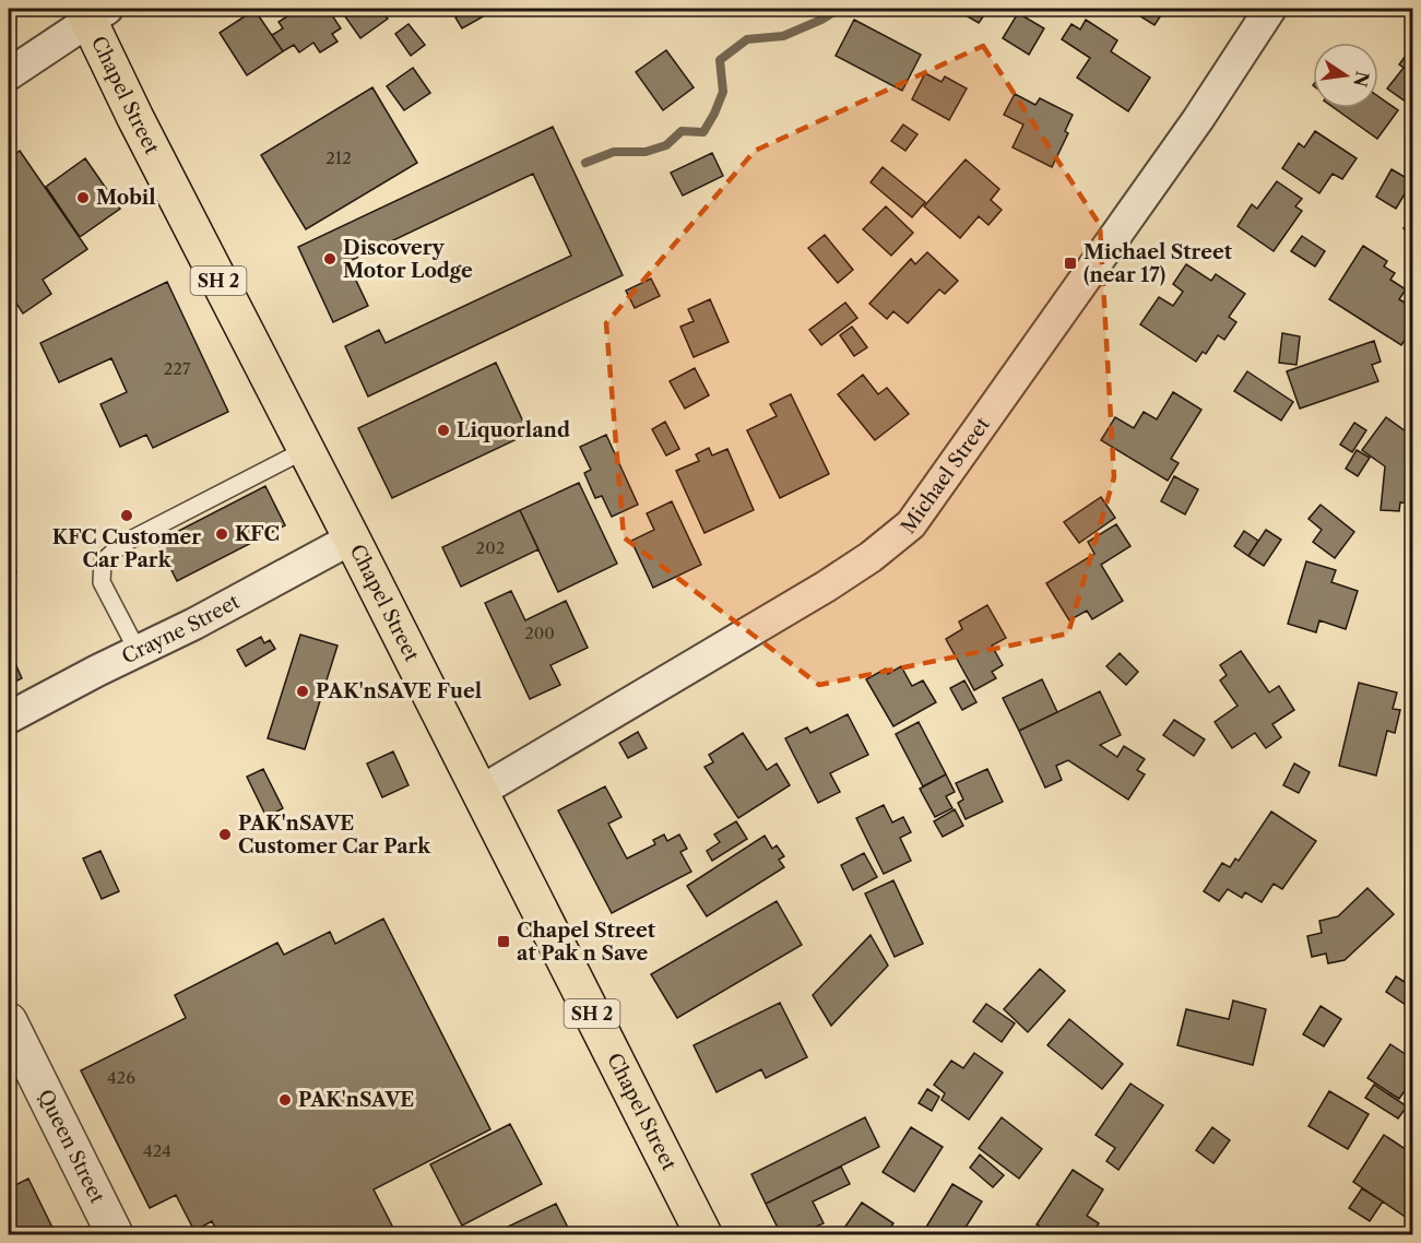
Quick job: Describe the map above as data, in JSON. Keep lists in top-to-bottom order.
{
  "streets": {
    "highway": ["Chapel Street", "SH 2"],
    "street": ["Michael Street", "Crayne Street", "Queen Street"]
  },
  "crossings": [
    ["Chapel Street", "Michael Street"],
    ["Chapel Street", "Crayne Street"]
  ],
  "places": {
    "other": [
      "Mobil",
      "Discovery Motor Lodge",
      "Liquorland",
      "KFC Customer Car Park",
      "KFC",
      "PAK'nSAVE Fuel",
      "PAK'nSAVE Customer Car Park",
      "PAK'nSAVE"
    ],
    "transit": ["Michael Street (near 17)", "Chapel Street at Pak n Save"]
  },
  "house_numbers": [
    "212",
    "227",
    "202",
    "200",
    "426",
    "424"
  ],
  "north": "right"
}
